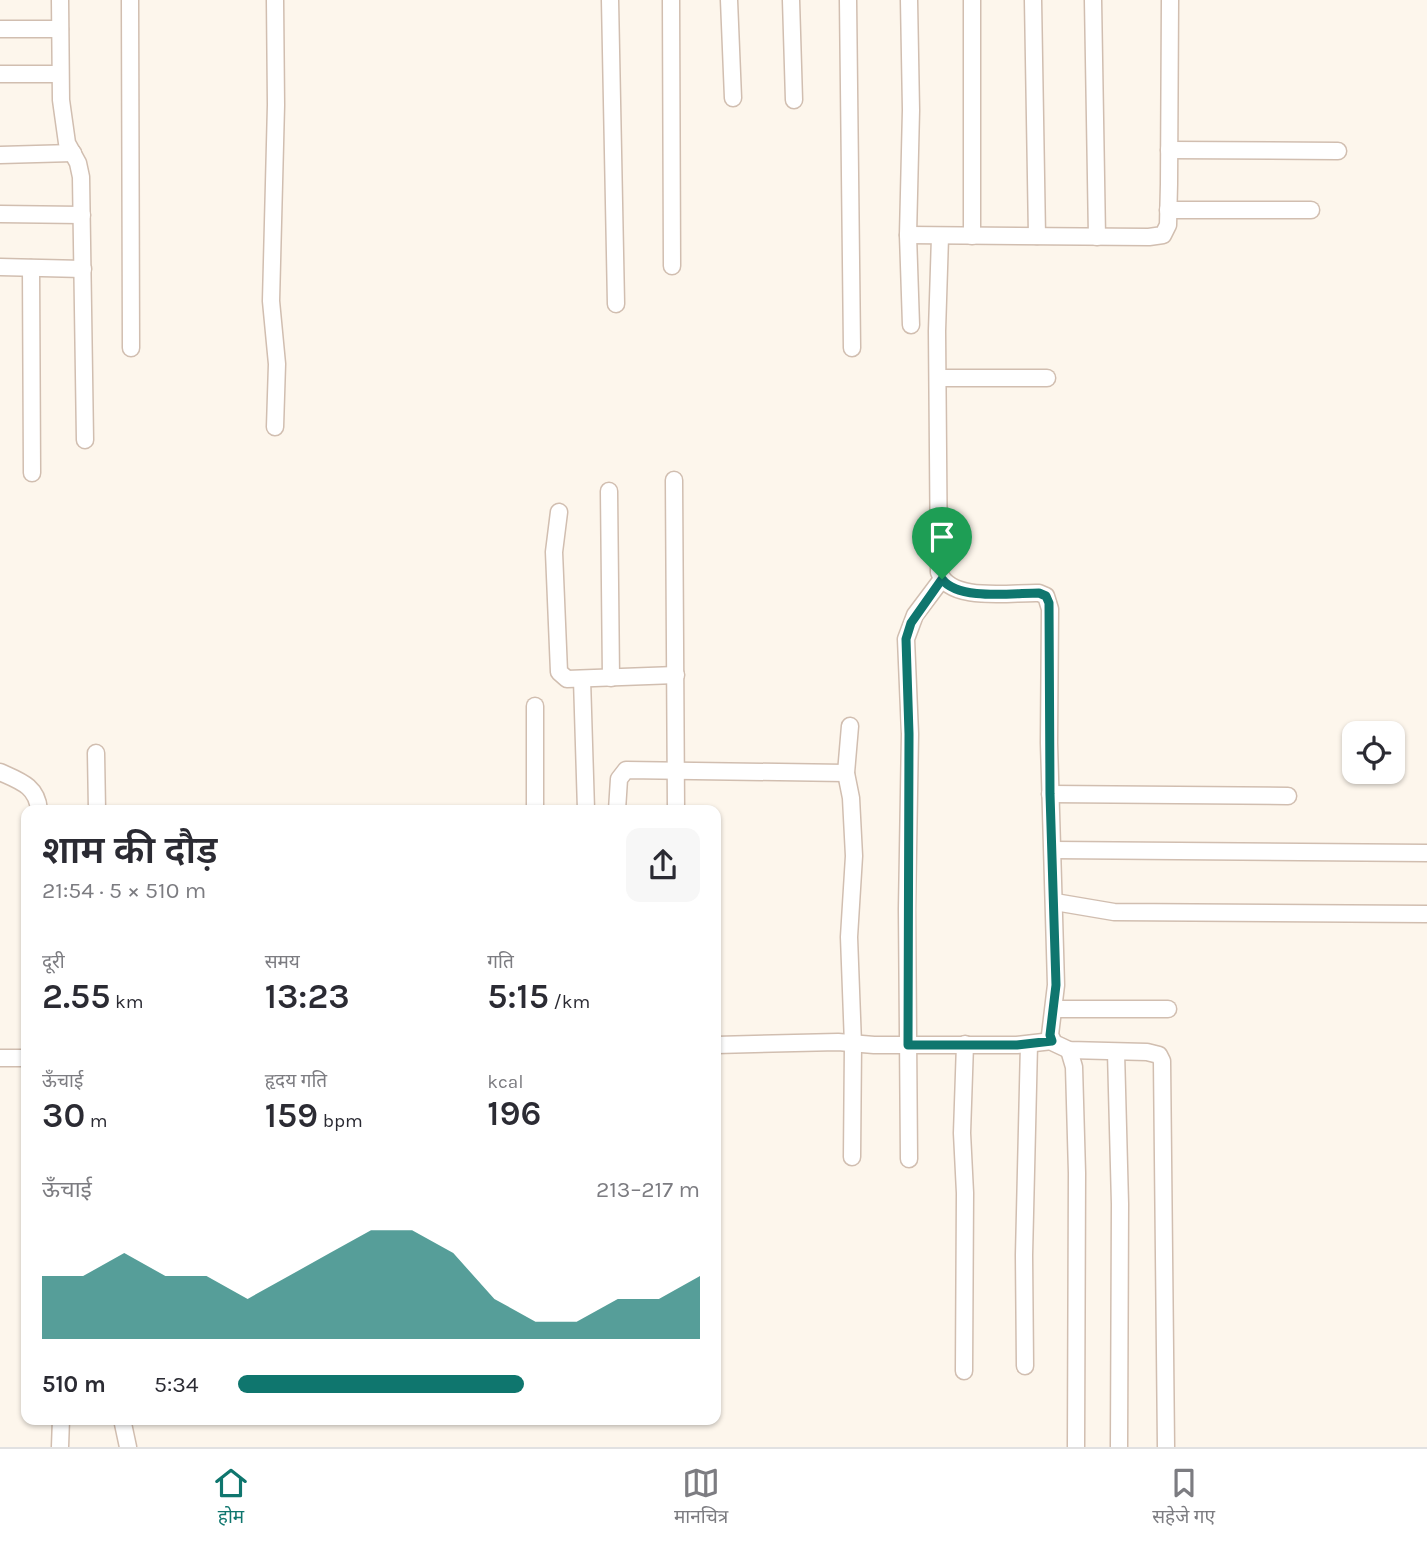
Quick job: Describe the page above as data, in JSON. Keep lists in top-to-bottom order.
{
  "page": {
    "heading": ["शाम की दौड़", "21:54 · 5 × 510 m"],
    "stats": [
      ["दूरी", "2.55 km"],
      ["समय", "13:23"],
      ["गति", "5:15 /km"],
      ["ऊँचाई", "30 m"],
      ["हृदय गति", "159 bpm"],
      ["kcal", "196"]
    ],
    "chart": ["ऊँचाई", "213–217 m"],
    "list": [
      {
        "name": "510 m",
        "note": "5:34"
      }
    ],
    "tabs": ["होम", "मानचित्र", "सहेजे गए"]
  }
}
